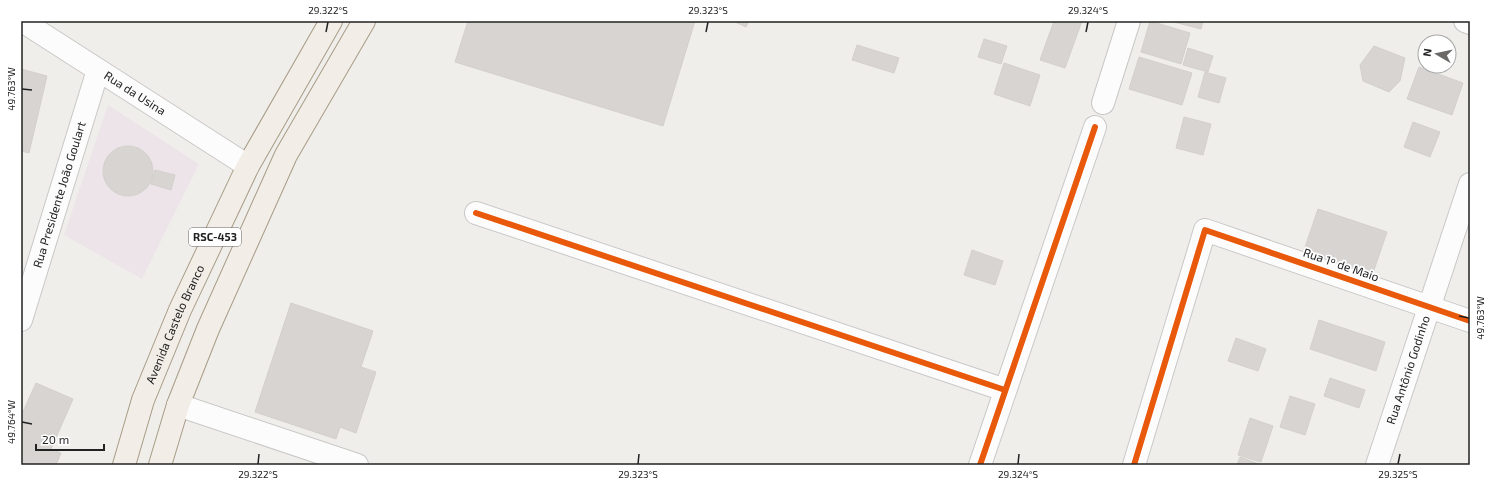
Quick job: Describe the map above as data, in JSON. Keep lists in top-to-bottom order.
{
  "streets": {
    "main road": ["RSC-453", "Avenida Castelo Branco"],
    "street": [
      "Rua da Usina",
      "Rua Presidente João Goulart",
      "Rua 1º de Maio",
      "Rua Antônio Godinho"
    ]
  },
  "crossings": [
    ["Rua da Usina", "Rua Presidente João Goulart"],
    ["Rua da Usina", "Avenida Castelo Branco"],
    ["Rua 1º de Maio", "Rua Antônio Godinho"]
  ],
  "scale_bar": "20 m",
  "north": "left",
  "coordinates": [
    "29.322°S",
    "29.323°S",
    "29.324°S",
    "49.763°W",
    "49.764°W",
    "29.325°S"
  ]
}
